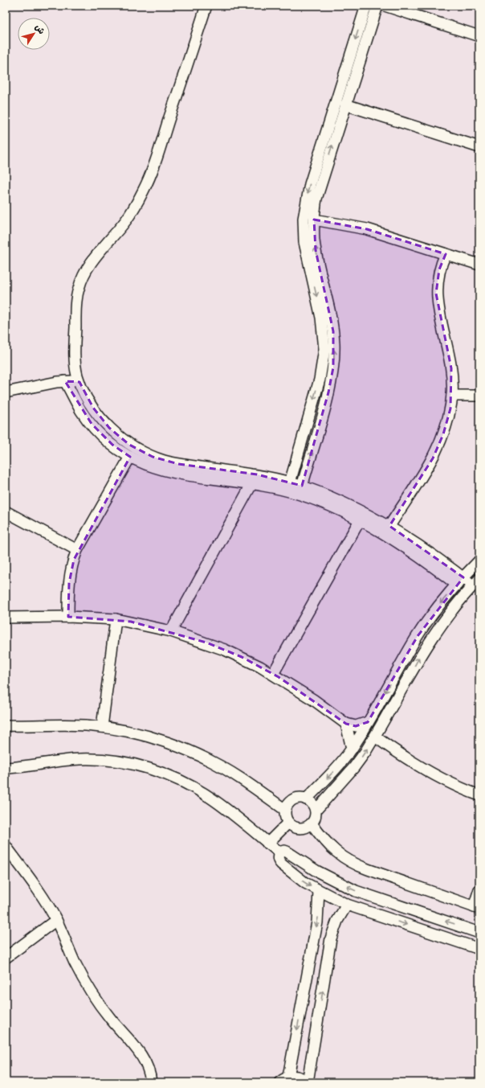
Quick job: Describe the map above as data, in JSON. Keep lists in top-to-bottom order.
{
  "north": "top right"
}
